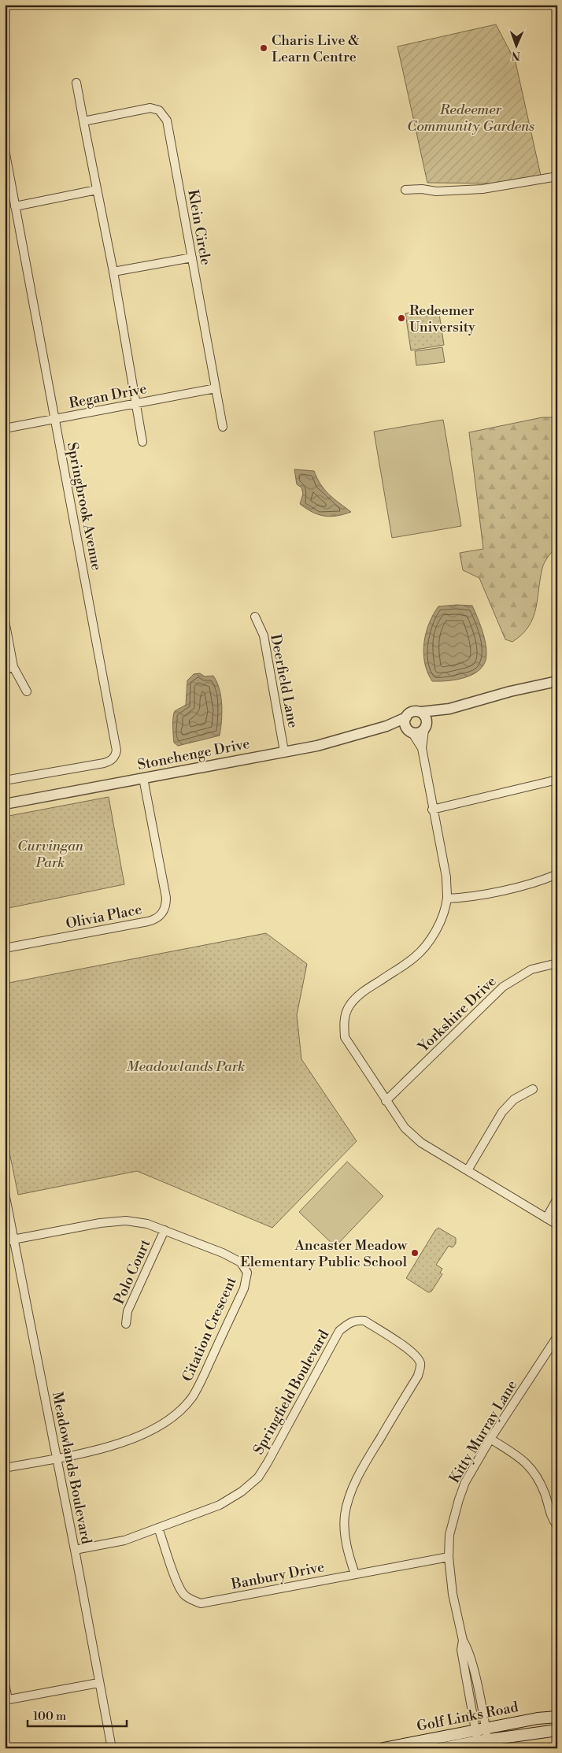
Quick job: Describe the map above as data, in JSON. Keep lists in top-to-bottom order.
{
  "streets": {
    "main road": ["Golf Links Road"],
    "street": [
      "Klein Circle",
      "Regan Drive",
      "Springbrook Avenue",
      "Deerfield Lane",
      "Stonehenge Drive",
      "Olivia Place",
      "Yorkshire Drive",
      "Polo Court",
      "Citation Crescent",
      "Springfield Boulevard",
      "Kitty Murray Lane",
      "Meadowlands Boulevard",
      "Banbury Drive"
    ]
  },
  "crossings": [
    ["Klein Circle", "Regan Drive"],
    ["Regan Drive", "Springbrook Avenue"],
    ["Deerfield Lane", "Stonehenge Drive"],
    ["Stonehenge Drive", "Olivia Place"],
    ["Polo Court", "Citation Crescent"],
    ["Citation Crescent", "Meadowlands Boulevard"],
    ["Springfield Boulevard", "Meadowlands Boulevard"],
    ["Springfield Boulevard", "Banbury Drive"],
    ["Kitty Murray Lane", "Banbury Drive"],
    ["Kitty Murray Lane", "Golf Links Road"]
  ],
  "parks": ["Redeemer Community Gardens", "Curvingan Park", "Meadowlands Park"],
  "places": ["Charis Live & Learn Centre", "Redeemer University", "Ancaster Meadow Elementary Public School"],
  "scale_bar": "100 m",
  "north": "bottom"
}
